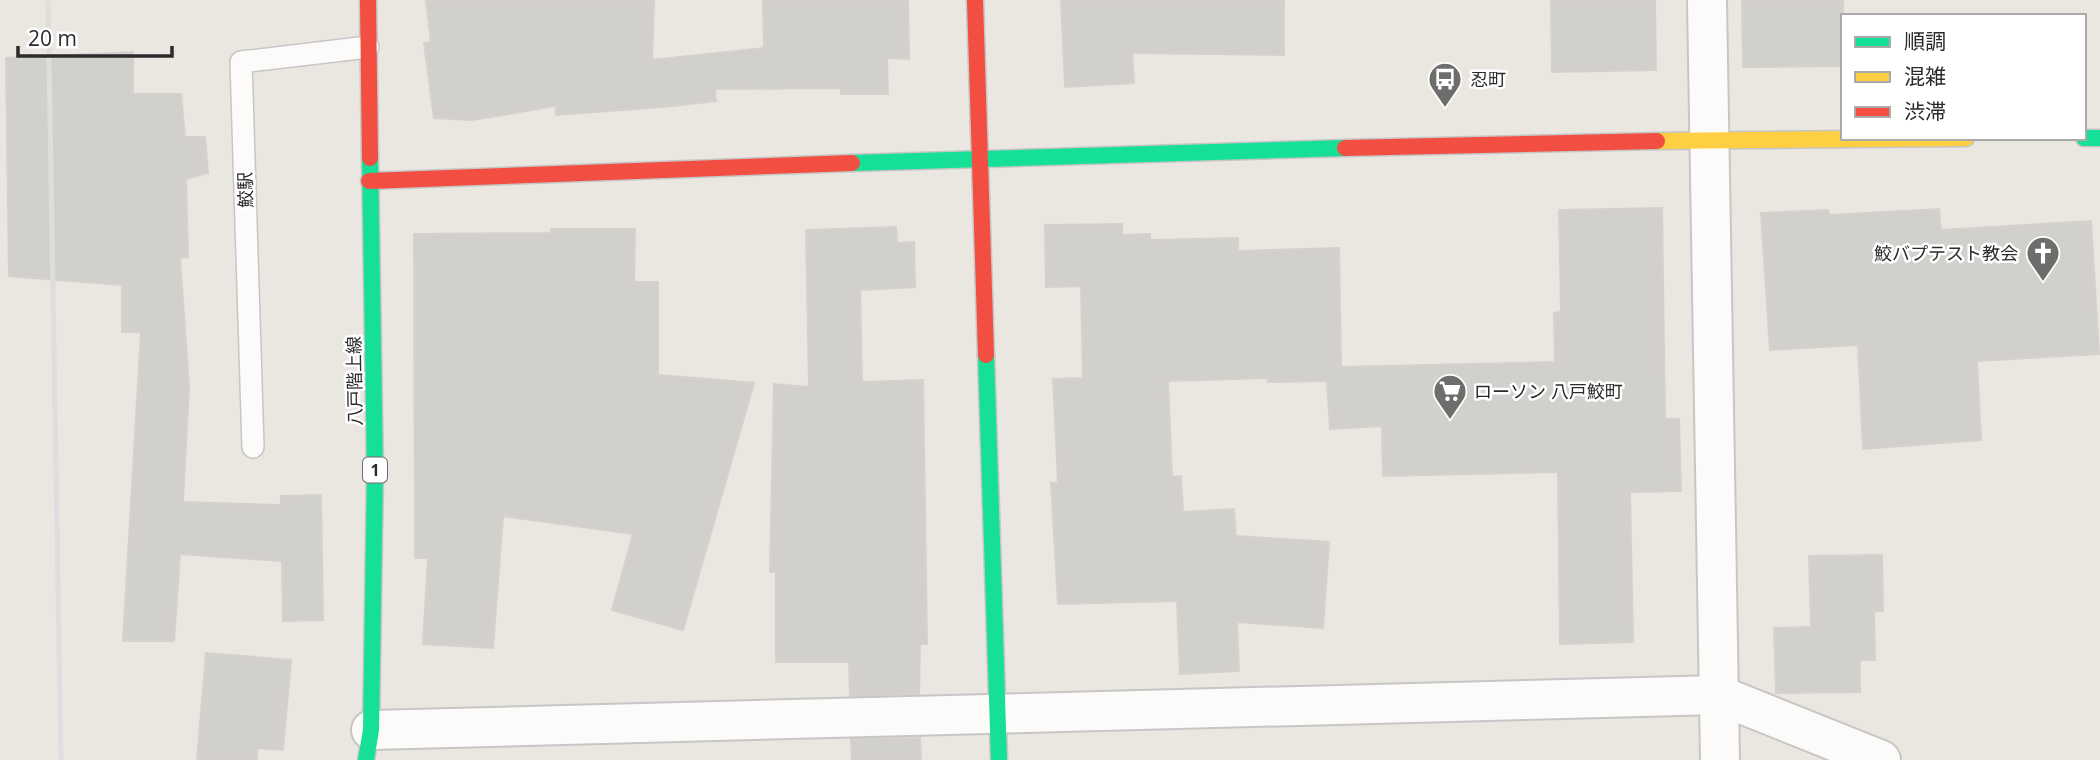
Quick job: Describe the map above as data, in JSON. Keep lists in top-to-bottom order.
{
  "streets": {
    "street": ["八戸階上線", "1"],
    "lane": ["鮫駅"]
  },
  "crossings": [
    ["鮫駅", "八戸階上線"]
  ],
  "places": {
    "bus stop": ["忍町"],
    "church": ["鮫バプテスト教会"],
    "supermarket": ["ローソン 八戸鮫町"]
  },
  "legend": ["順調", "混雑", "渋滞"],
  "scale_bar": "20 m"
}
